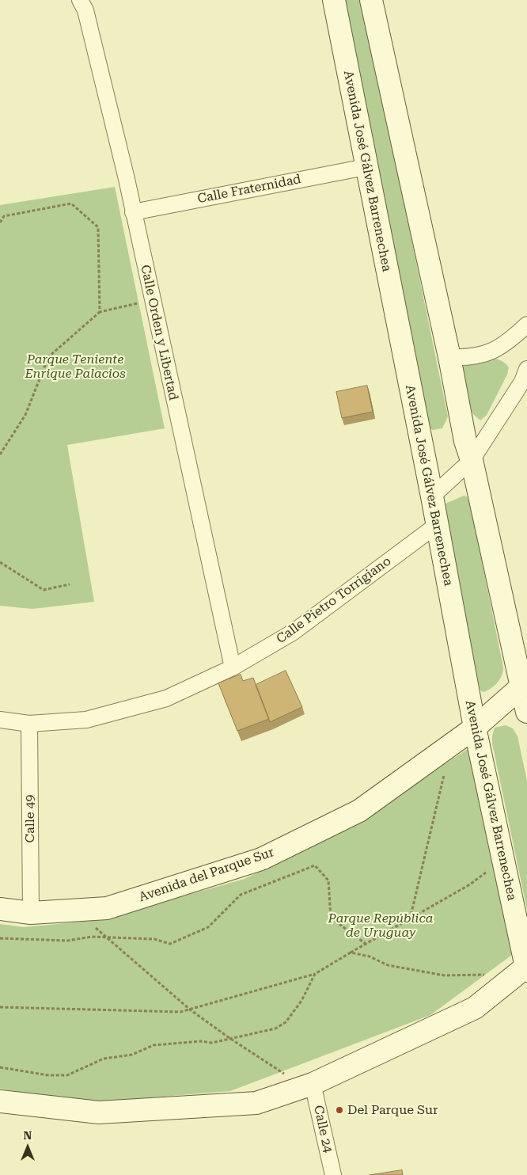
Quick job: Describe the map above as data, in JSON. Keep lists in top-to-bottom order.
{
  "streets": {
    "main road": ["Avenida José Gálvez Barrenechea", "Avenida del Parque Sur"],
    "street": [
      "Calle Fraternidad",
      "Calle Orden y Libertad",
      "Calle Pietro Torrigiano",
      "Calle 49",
      "Calle 24"
    ]
  },
  "crossings": [
    ["Avenida José Gálvez Barrenechea", "Calle Fraternidad"],
    ["Avenida José Gálvez Barrenechea", "Calle Pietro Torrigiano"],
    ["Avenida José Gálvez Barrenechea", "Avenida del Parque Sur"],
    ["Calle Fraternidad", "Calle Orden y Libertad"],
    ["Calle Orden y Libertad", "Calle Pietro Torrigiano"],
    ["Calle Pietro Torrigiano", "Calle 49"],
    ["Calle 49", "Avenida del Parque Sur"]
  ],
  "parks": ["Parque Teniente Enrique Palacios", "Parque República de Uruguay"],
  "places": ["Del Parque Sur"],
  "north": "top"
}
